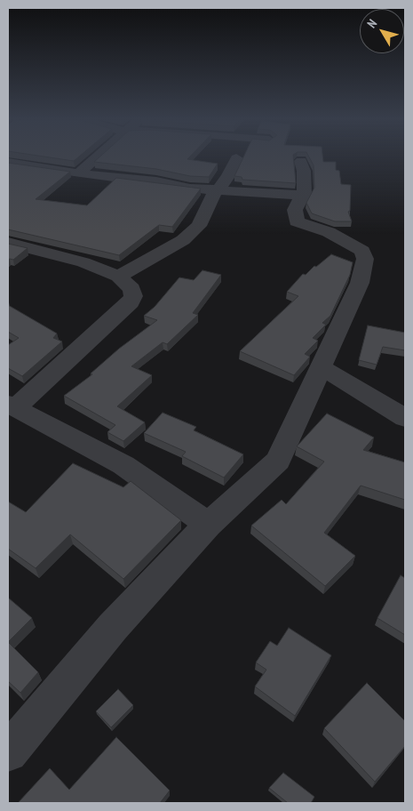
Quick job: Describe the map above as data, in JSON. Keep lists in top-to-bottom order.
{
  "north": "top left"
}
